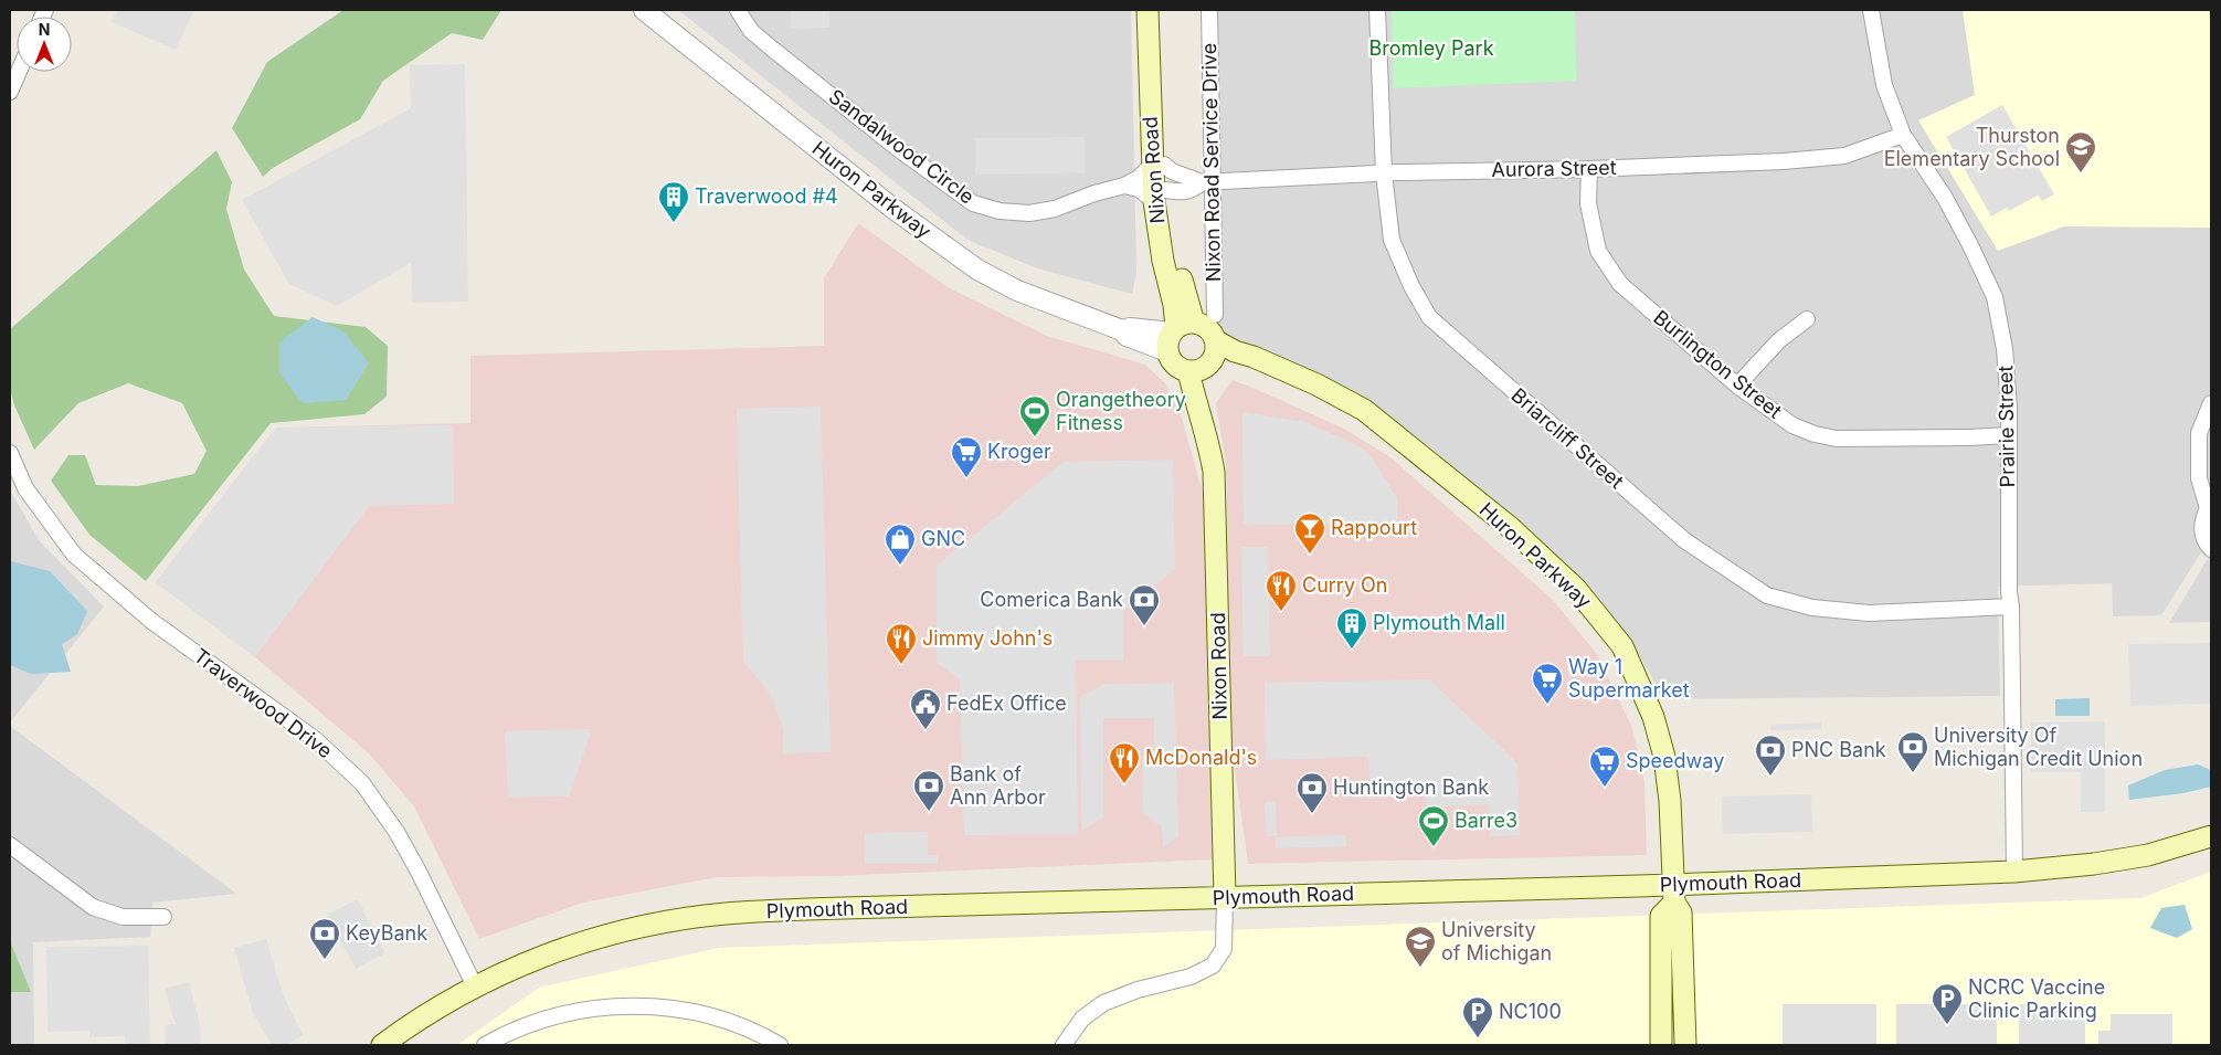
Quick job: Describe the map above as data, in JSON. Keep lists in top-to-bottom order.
{
  "streets": {
    "main road": ["Nixon Road", "Huron Parkway", "Plymouth Road"],
    "street": [
      "Sandalwood Circle",
      "Nixon Road Service Drive",
      "Aurora Street",
      "Burlington Street",
      "Prairie Street",
      "Briarcliff Street",
      "Traverwood Drive"
    ]
  },
  "crossings": [
    ["Sandalwood Circle", "Aurora Street"],
    ["Sandalwood Circle", "Nixon Road"],
    ["Nixon Road Service Drive", "Aurora Street"],
    ["Aurora Street", "Nixon Road"],
    ["Aurora Street", "Burlington Street"],
    ["Aurora Street", "Prairie Street"],
    ["Aurora Street", "Briarcliff Street"],
    ["Nixon Road", "Huron Parkway"],
    ["Nixon Road", "Plymouth Road"],
    ["Huron Parkway", "Plymouth Road"],
    ["Burlington Street", "Prairie Street"],
    ["Prairie Street", "Briarcliff Street"],
    ["Prairie Street", "Plymouth Road"],
    ["Traverwood Drive", "Plymouth Road"]
  ],
  "parks": ["Bromley Park"],
  "places": {
    "school or university": ["Thurston Elementary School", "University of Michigan"],
    "building": ["Traverwood #4", "Plymouth Mall"],
    "sports": ["Orangetheory Fitness", "Barre3"],
    "supermarket": ["Kroger", "Way 1 Supermarket", "Speedway"],
    "bar": ["Rappourt"],
    "shop": ["GNC"],
    "restaurant": ["Curry On", "Jimmy John's", "McDonald's"],
    "bank": [
      "Comerica Bank",
      "University Of Michigan Credit Union",
      "PNC Bank",
      "Bank of Ann Arbor",
      "Huntington Bank",
      "KeyBank"
    ],
    "public building": ["FedEx Office"],
    "parking": ["NCRC Vaccine Clinic Parking", "NC100"]
  },
  "north": "top"
}
